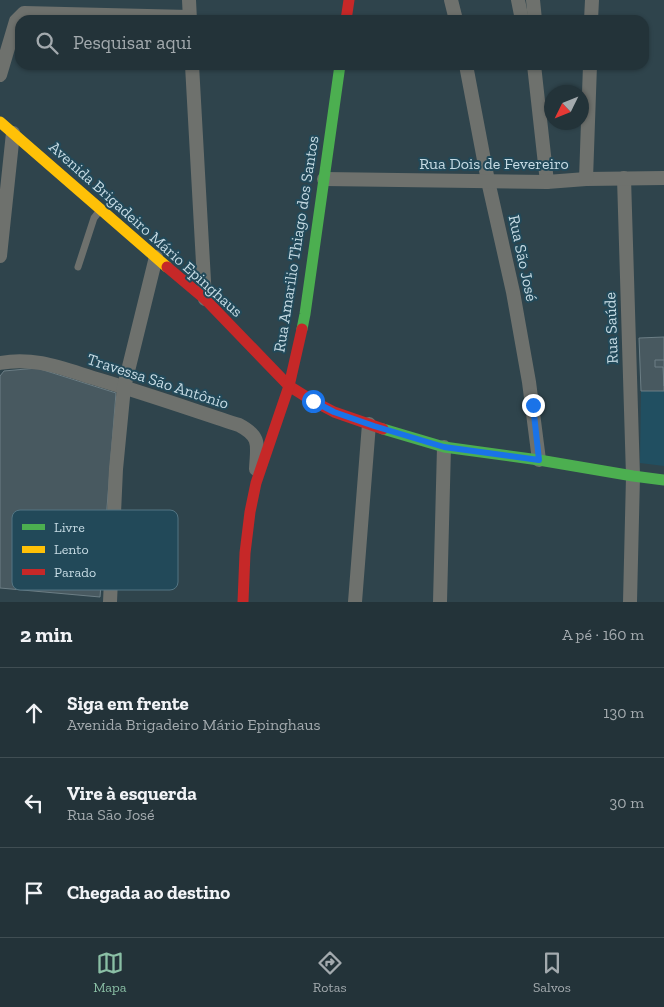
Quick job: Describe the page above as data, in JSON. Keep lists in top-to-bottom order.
{
  "streets": {
    "street": [
      "Rua Dois de Fevereiro",
      "Avenida Brigadeiro Mário Epinghaus",
      "Rua Amarilio Thiago dos Santos",
      "Rua São José",
      "Rua Saúde",
      "Travessa São Antônio"
    ]
  },
  "crossings": [
    ["Rua Dois de Fevereiro", "Rua Amarilio Thiago dos Santos"],
    ["Rua Dois de Fevereiro", "Rua São José"],
    ["Rua Dois de Fevereiro", "Rua Saúde"],
    ["Avenida Brigadeiro Mário Epinghaus", "Rua Amarilio Thiago dos Santos"],
    ["Avenida Brigadeiro Mário Epinghaus", "Rua São José"],
    ["Avenida Brigadeiro Mário Epinghaus", "Rua Saúde"],
    ["Rua Amarilio Thiago dos Santos", "Travessa São Antônio"]
  ],
  "legend": ["Livre", "Lento", "Parado"],
  "north": "bottom left",
  "page": {
    "search": "Pesquisar aqui",
    "heading": ["2 min", "A pé · 160 m"],
    "list": [
      ["Siga em frente", "Avenida Brigadeiro Mário Epinghaus", "130 m"],
      ["Vire à esquerda", "Rua São José", "30 m"],
      "Chegada ao destino"
    ],
    "nav": ["Mapa", "Rotas", "Salvos"]
  }
}
